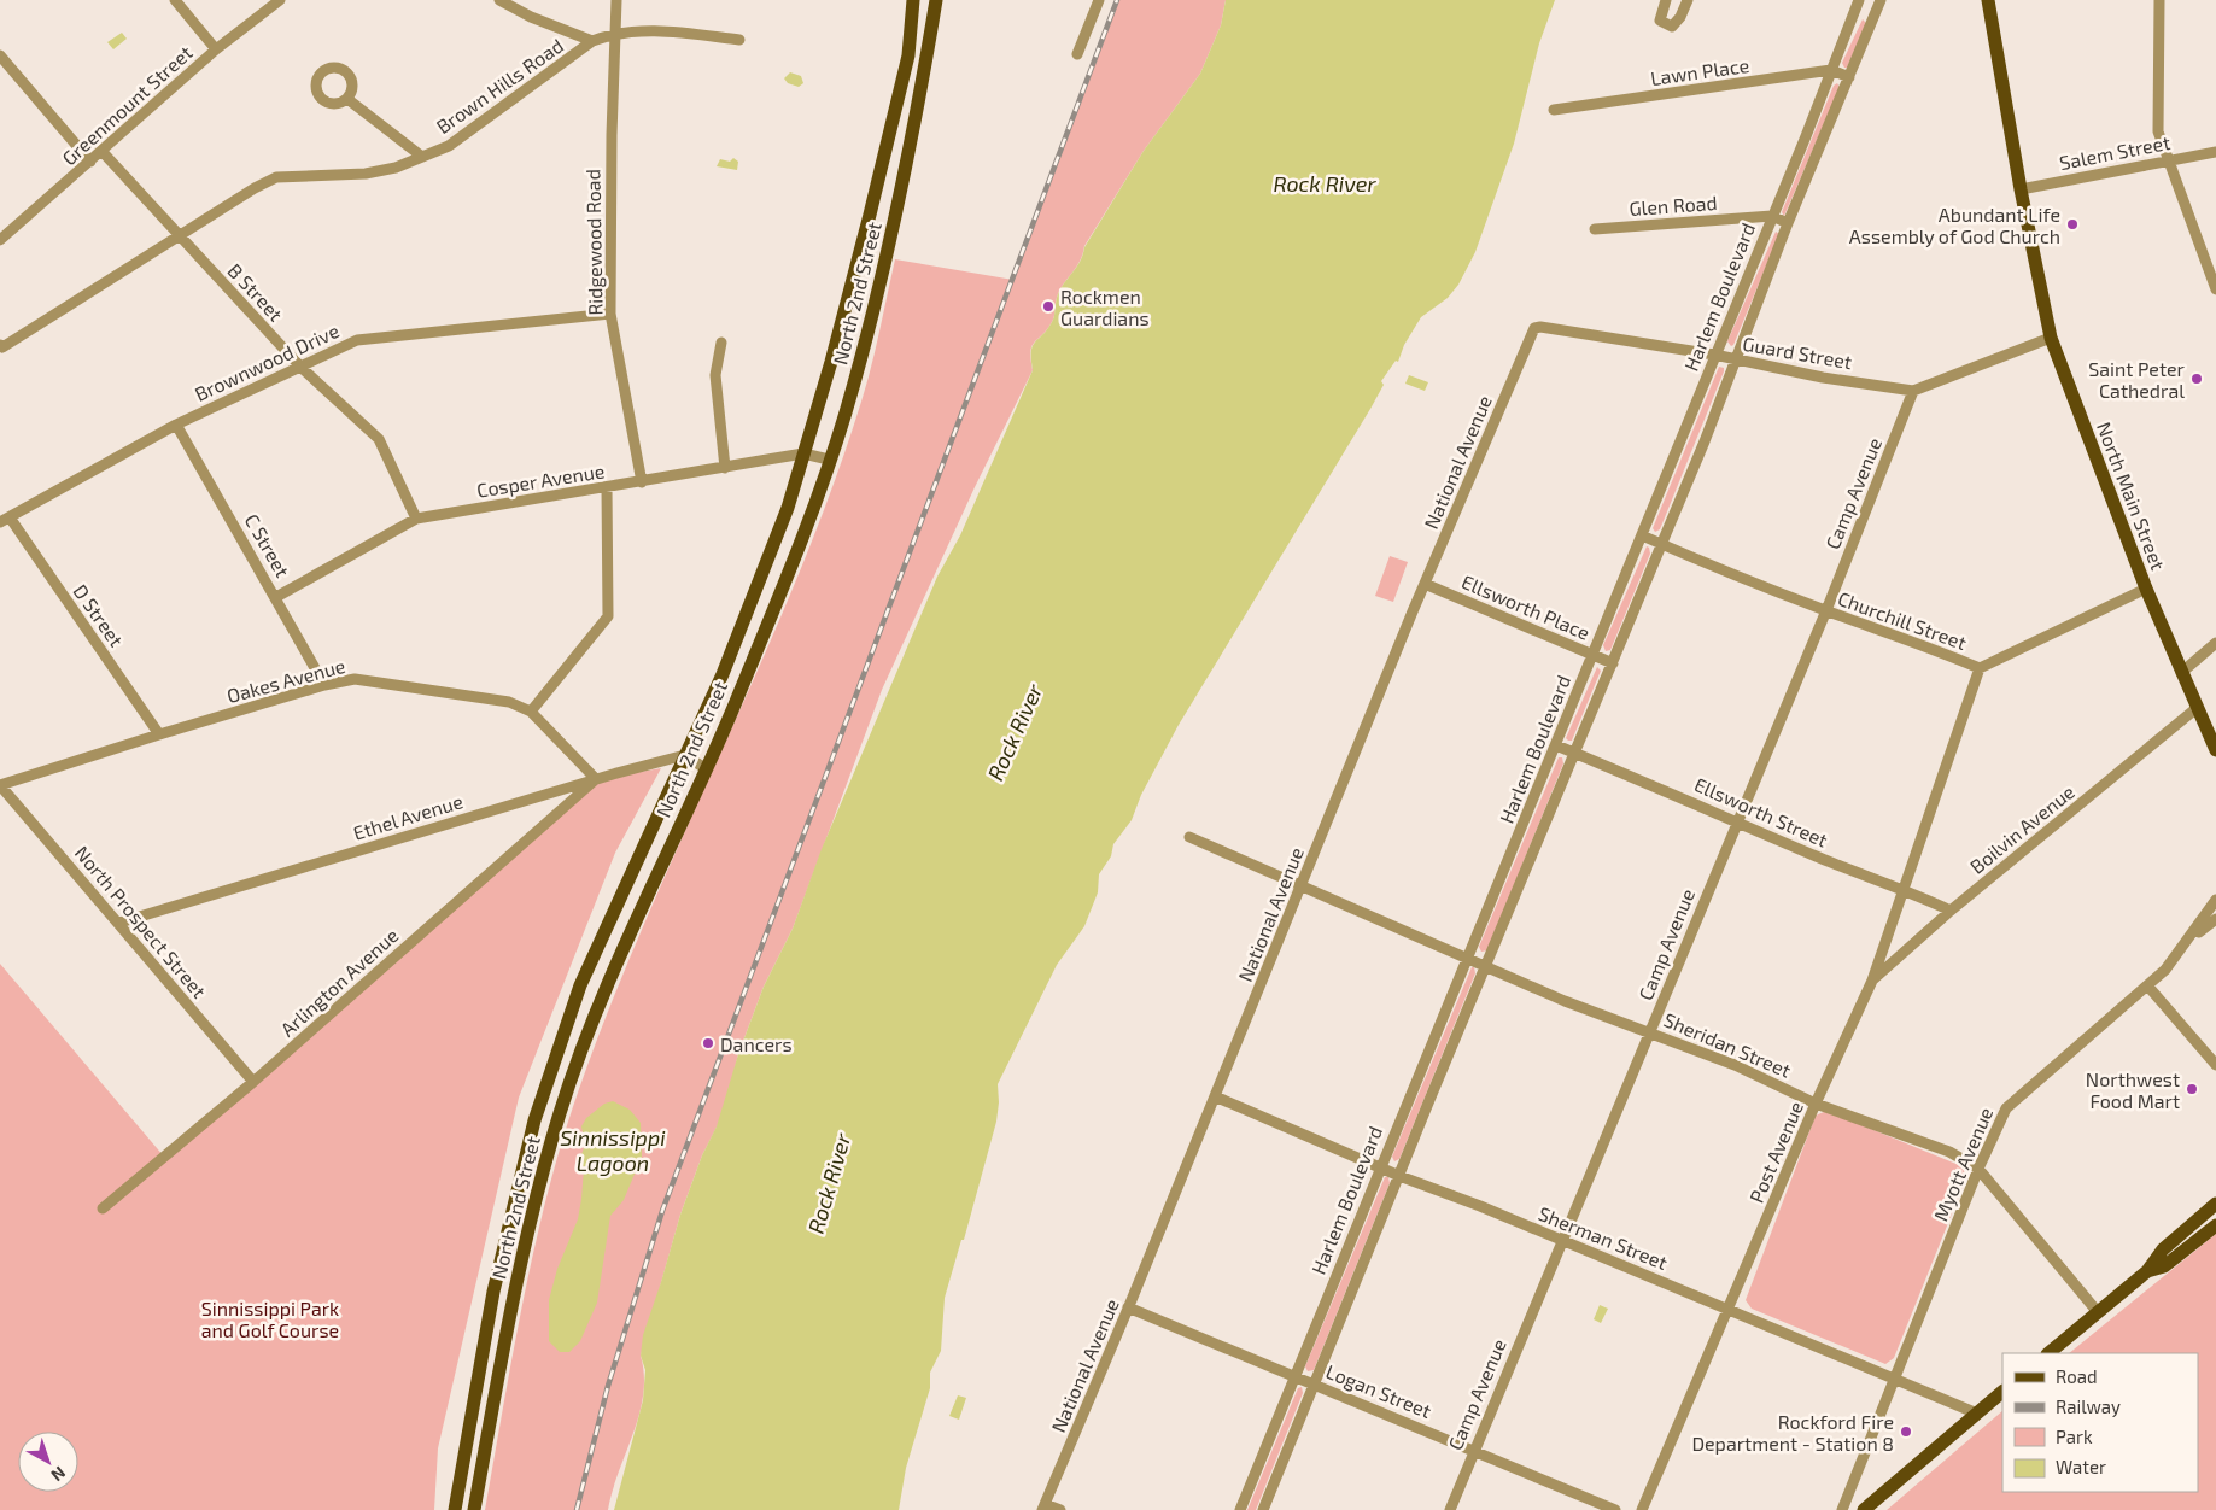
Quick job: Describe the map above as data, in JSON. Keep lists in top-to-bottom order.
{
  "streets": {
    "main road": ["North 2nd Street", "North Main Street"],
    "street": [
      "Lawn Place",
      "Brown Hills Road",
      "Greenmount Street",
      "Salem Street",
      "Glen Road",
      "Ridgewood Road",
      "B Street",
      "Harlem Boulevard",
      "Guard Street",
      "Brownwood Drive",
      "National Avenue",
      "Cosper Avenue",
      "Camp Avenue",
      "C Street",
      "Ellsworth Place",
      "D Street",
      "Churchill Street",
      "Oakes Avenue",
      "Ellsworth Street",
      "Ethel Avenue",
      "Boilvin Avenue",
      "North Prospect Street",
      "Arlington Avenue",
      "Sheridan Street",
      "Post Avenue",
      "Myott Avenue",
      "Sherman Street",
      "Logan Street"
    ]
  },
  "crossings": [
    ["Lawn Place", "Harlem Boulevard"],
    ["Brown Hills Road", "Ridgewood Road"],
    ["Brown Hills Road", "B Street"],
    ["Greenmount Street", "B Street"],
    ["Salem Street", "North Main Street"],
    ["Glen Road", "Harlem Boulevard"],
    ["Ridgewood Road", "Brownwood Drive"],
    ["Ridgewood Road", "Cosper Avenue"],
    ["B Street", "Brownwood Drive"],
    ["B Street", "Cosper Avenue"],
    ["North 2nd Street", "Cosper Avenue"],
    ["North 2nd Street", "Ethel Avenue"],
    ["Harlem Boulevard", "Guard Street"],
    ["Harlem Boulevard", "Ellsworth Place"],
    ["Harlem Boulevard", "Churchill Street"],
    ["Harlem Boulevard", "Ellsworth Street"],
    ["Harlem Boulevard", "Sheridan Street"],
    ["Harlem Boulevard", "Sherman Street"],
    ["Harlem Boulevard", "Logan Street"],
    ["Guard Street", "National Avenue"],
    ["Guard Street", "Camp Avenue"],
    ["Guard Street", "North Main Street"],
    ["Brownwood Drive", "C Street"],
    ["Brownwood Drive", "D Street"],
    ["National Avenue", "Ellsworth Place"],
    ["National Avenue", "Sheridan Street"],
    ["National Avenue", "Sherman Street"],
    ["National Avenue", "Logan Street"],
    ["Cosper Avenue", "C Street"],
    ["Camp Avenue", "Churchill Street"],
    ["Camp Avenue", "Ellsworth Street"],
    ["Camp Avenue", "Sheridan Street"],
    ["Camp Avenue", "Sherman Street"],
    ["Camp Avenue", "Logan Street"],
    ["North Main Street", "Churchill Street"],
    ["North Main Street", "Boilvin Avenue"],
    ["C Street", "Oakes Avenue"],
    ["D Street", "Oakes Avenue"],
    ["Churchill Street", "Post Avenue"],
    ["Oakes Avenue", "Ethel Avenue"],
    ["Oakes Avenue", "North Prospect Street"],
    ["Oakes Avenue", "Arlington Avenue"],
    ["Ellsworth Street", "Boilvin Avenue"],
    ["Ellsworth Street", "Post Avenue"],
    ["Ethel Avenue", "North Prospect Street"],
    ["Ethel Avenue", "Arlington Avenue"],
    ["Boilvin Avenue", "Post Avenue"],
    ["North Prospect Street", "Arlington Avenue"],
    ["Sheridan Street", "Post Avenue"],
    ["Sheridan Street", "Myott Avenue"],
    ["Post Avenue", "Sherman Street"],
    ["Myott Avenue", "Sherman Street"]
  ],
  "water": ["Rock River", "Sinnissippi Lagoon"],
  "parks": ["Sinnissippi Park and Golf Course"],
  "places": [
    "Abundant Life Assembly of God Church",
    "Rockmen Guardians",
    "Saint Peter Cathedral",
    "Dancers",
    "Northwest Food Mart",
    "Rockford Fire Department - Station 8"
  ],
  "legend": [
    "Road",
    "Railway",
    "Park",
    "Water"
  ],
  "north": "bottom right"
}
